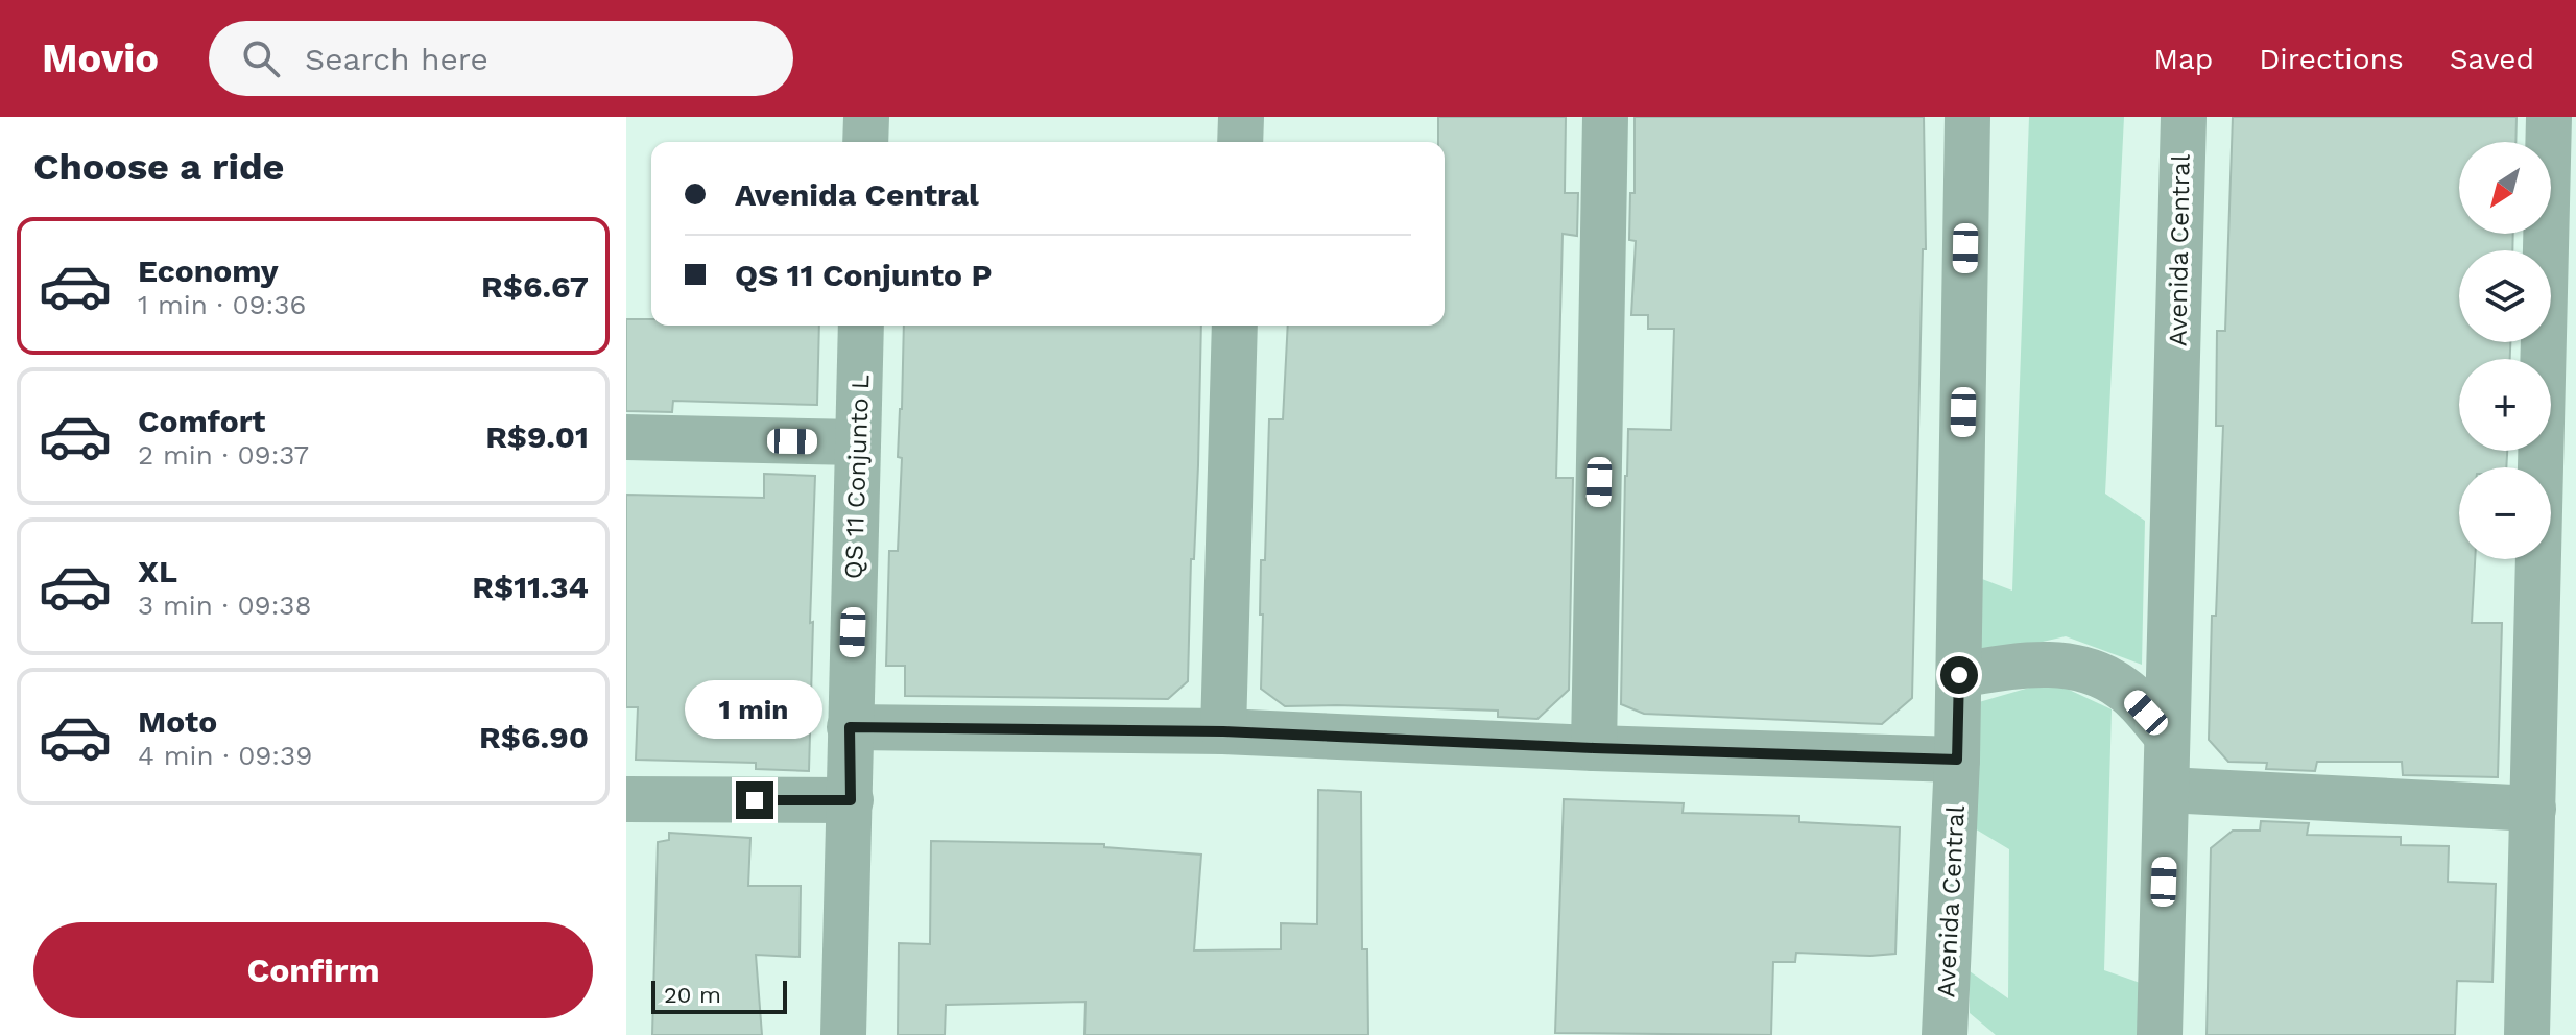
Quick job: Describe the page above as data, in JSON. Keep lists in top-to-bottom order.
{
  "streets": {
    "street": ["Avenida Central", "QS 11 Conjunto L"]
  },
  "scale_bar": "20 m",
  "north": "bottom left",
  "page": {
    "header": "Movio",
    "search": "Search here",
    "nav": ["Map", "Directions", "Saved"],
    "heading": "Choose a ride",
    "map_buttons": ["+", "−"],
    "banner": ["Avenida Central", "QS 11 Conjunto P"],
    "list": [
      {
        "name": "Economy",
        "note": "1 min · 09:36",
        "value": "R$6.67"
      },
      {
        "name": "Comfort",
        "note": "2 min · 09:37",
        "value": "R$9.01"
      },
      {
        "name": "XL",
        "note": "3 min · 09:38",
        "value": "R$11.34"
      },
      {
        "name": "Moto",
        "note": "4 min · 09:39",
        "value": "R$6.90"
      }
    ],
    "bubble": "1 min",
    "buttons": "Confirm",
    "scale": "20 m"
  }
}
